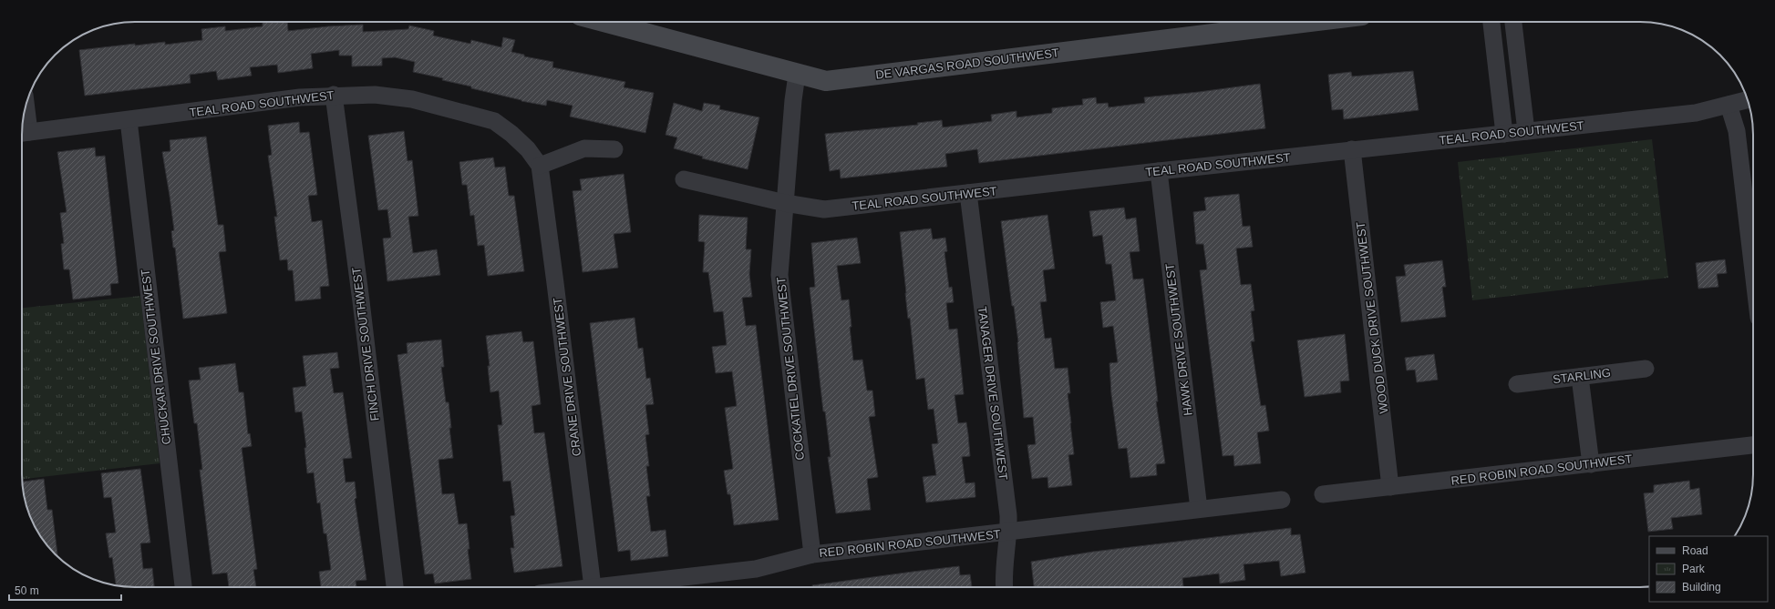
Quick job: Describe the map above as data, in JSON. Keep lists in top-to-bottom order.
{
  "streets": {
    "street": [
      "DE VARGAS ROAD SOUTHWEST",
      "TEAL ROAD SOUTHWEST",
      "WOOD DUCK DRIVE SOUTHWEST",
      "HAWK DRIVE SOUTHWEST",
      "FINCH DRIVE SOUTHWEST",
      "CHUCKAR DRIVE SOUTHWEST",
      "COCKATIEL DRIVE SOUTHWEST",
      "STARLING",
      "CRANE DRIVE SOUTHWEST",
      "TANAGER DRIVE SOUTHWEST",
      "RED ROBIN ROAD SOUTHWEST"
    ]
  },
  "crossings": [
    ["DE VARGAS ROAD SOUTHWEST", "COCKATIEL DRIVE SOUTHWEST"],
    ["TEAL ROAD SOUTHWEST", "WOOD DUCK DRIVE SOUTHWEST"],
    ["TEAL ROAD SOUTHWEST", "HAWK DRIVE SOUTHWEST"],
    ["TEAL ROAD SOUTHWEST", "FINCH DRIVE SOUTHWEST"],
    ["TEAL ROAD SOUTHWEST", "CHUCKAR DRIVE SOUTHWEST"],
    ["TEAL ROAD SOUTHWEST", "COCKATIEL DRIVE SOUTHWEST"],
    ["TEAL ROAD SOUTHWEST", "CRANE DRIVE SOUTHWEST"],
    ["TEAL ROAD SOUTHWEST", "TANAGER DRIVE SOUTHWEST"],
    ["WOOD DUCK DRIVE SOUTHWEST", "RED ROBIN ROAD SOUTHWEST"],
    ["HAWK DRIVE SOUTHWEST", "RED ROBIN ROAD SOUTHWEST"],
    ["COCKATIEL DRIVE SOUTHWEST", "RED ROBIN ROAD SOUTHWEST"],
    ["CRANE DRIVE SOUTHWEST", "RED ROBIN ROAD SOUTHWEST"],
    ["TANAGER DRIVE SOUTHWEST", "RED ROBIN ROAD SOUTHWEST"]
  ],
  "legend": ["Road", "Park", "Building"],
  "scale_bar": "50 m"
}
